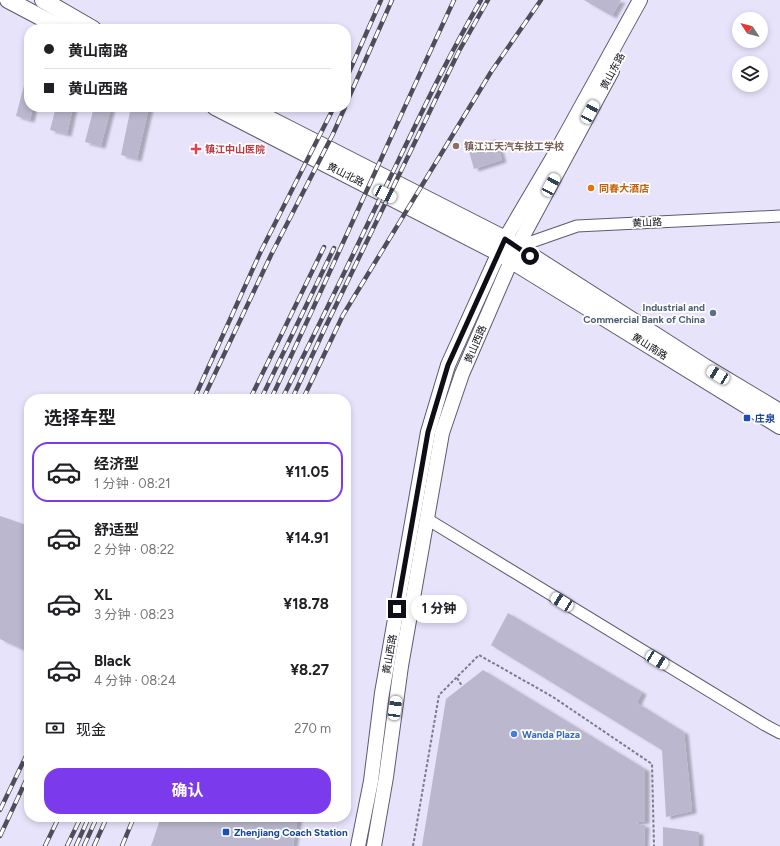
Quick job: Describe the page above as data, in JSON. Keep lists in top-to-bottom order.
{
  "streets": {
    "main road": ["黄山北路", "黄山南路"],
    "street": ["黄山东路", "黄山路", "黄山西路"]
  },
  "crossings": [
    ["黄山东路", "黄山北路"],
    ["黄山东路", "黄山路"],
    ["黄山东路", "黄山西路"],
    ["黄山东路", "黄山南路"],
    ["黄山北路", "黄山路"],
    ["黄山北路", "黄山西路"],
    ["黄山北路", "黄山南路"],
    ["黄山路", "黄山西路"],
    ["黄山路", "黄山南路"],
    ["黄山西路", "黄山南路"]
  ],
  "places": {
    "other": [
      "镇江江天汽车技工学校",
      "同春大酒店",
      "Industrial and Commercial Bank of China",
      "Wanda Plaza"
    ],
    "health": ["镇江中山医院"],
    "transit": ["庄泉", "Zhenjiang Coach Station"]
  },
  "north": "top left",
  "page": {
    "banner": ["黄山南路", "黄山西路"],
    "heading": "选择车型",
    "list": [
      {
        "name": "经济型",
        "note": "1 分钟 · 08:21",
        "value": "¥11.05"
      },
      {
        "name": "舒适型",
        "note": "2 分钟 · 08:22",
        "value": "¥14.91"
      },
      {
        "name": "XL",
        "note": "3 分钟 · 08:23",
        "value": "¥18.78"
      },
      {
        "name": "Black",
        "note": "4 分钟 · 08:24",
        "value": "¥8.27"
      }
    ],
    "bubble": "1 分钟",
    "pay": ["现金", "270 m"],
    "buttons": "确认"
  }
}
